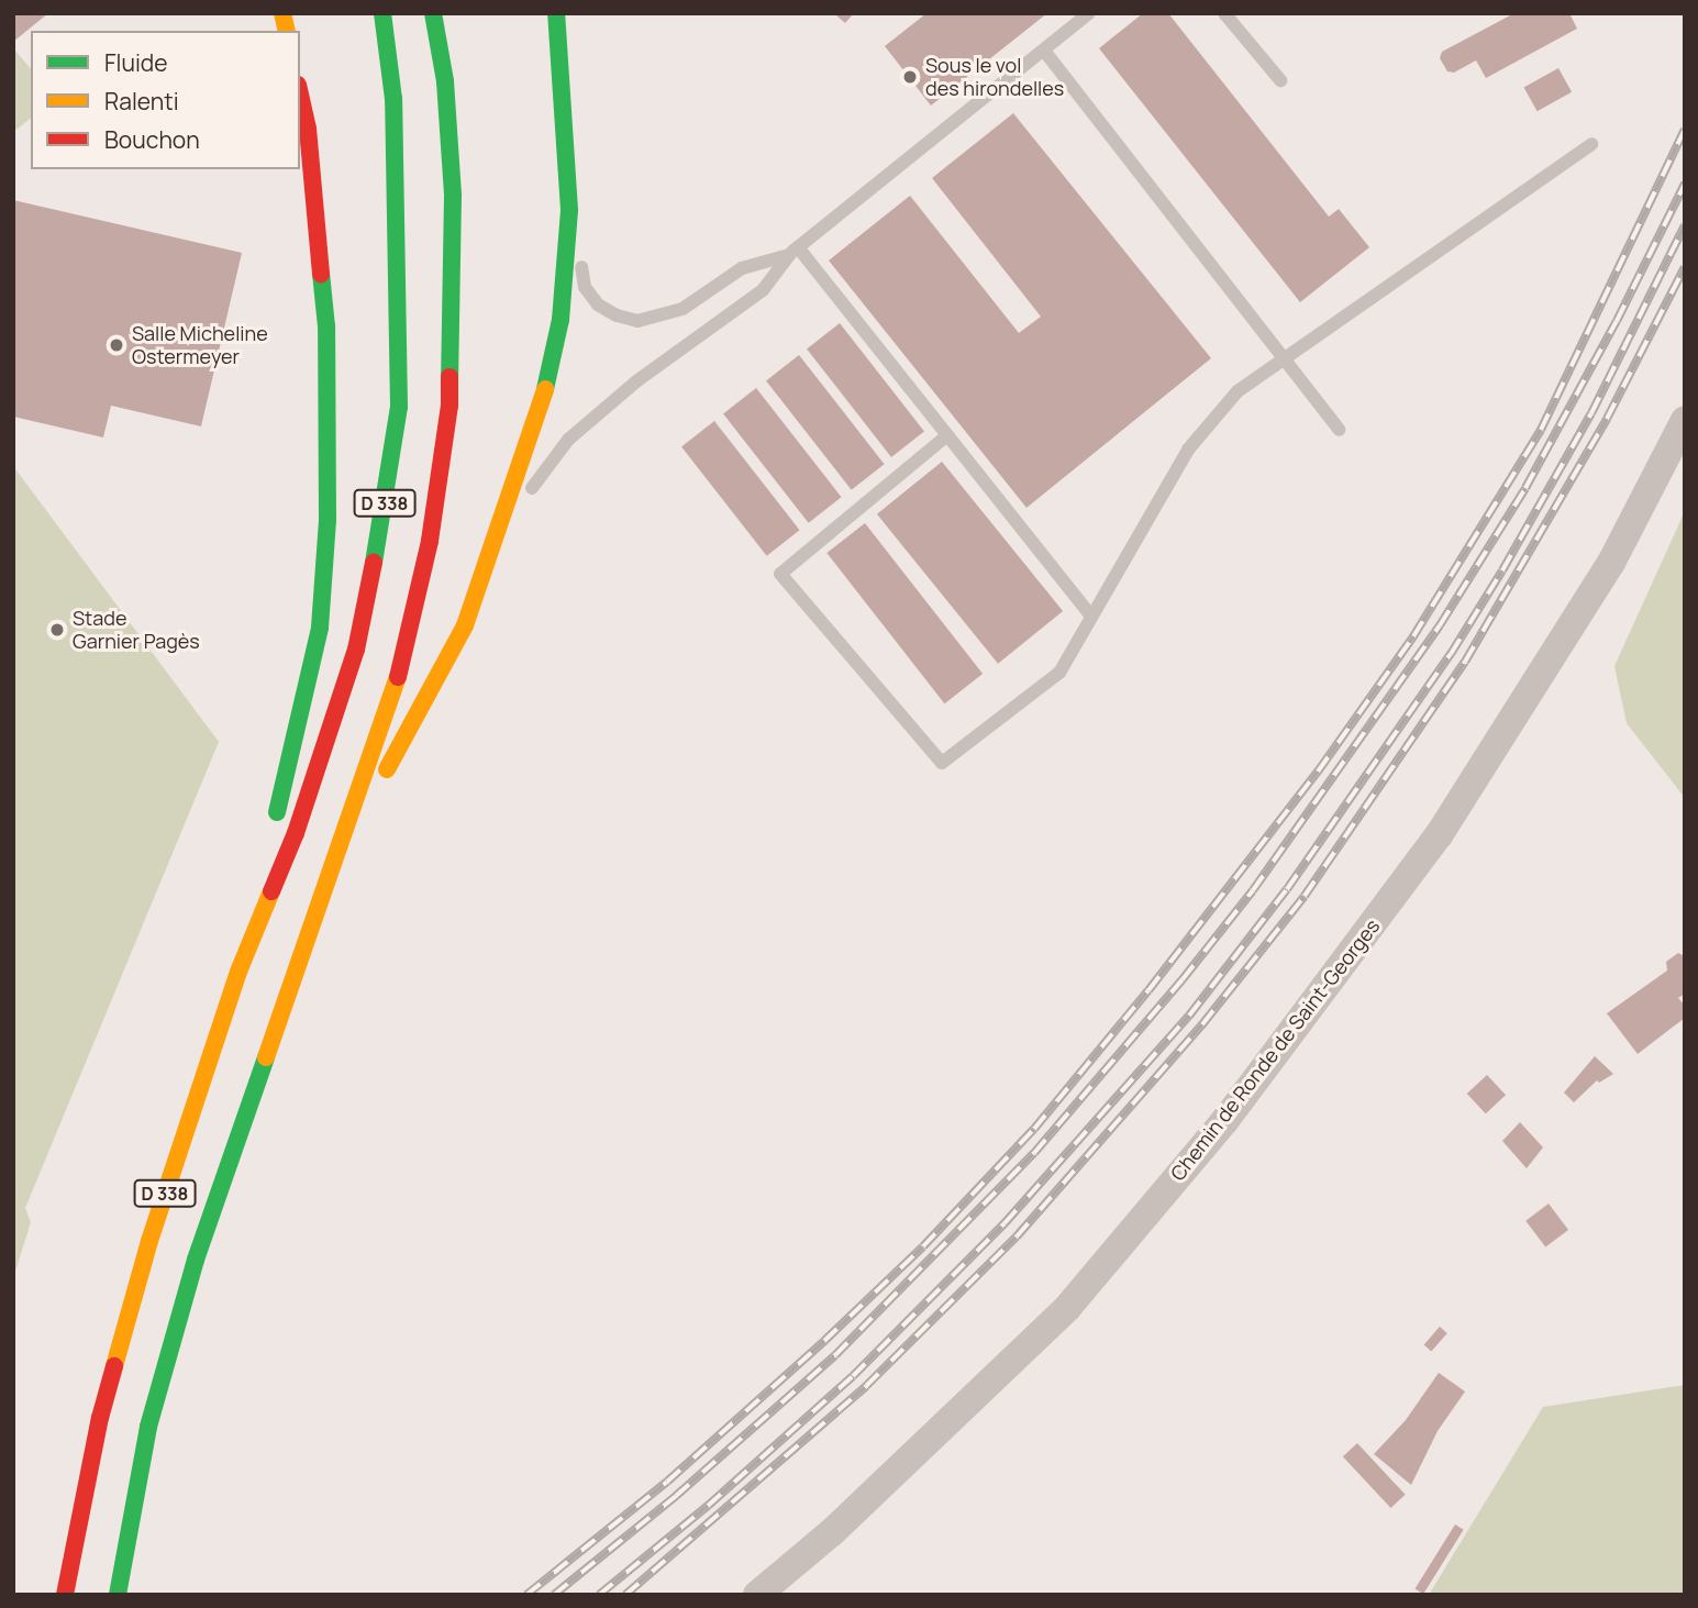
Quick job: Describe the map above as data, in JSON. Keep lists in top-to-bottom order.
{
  "streets": {
    "highway": ["D 338"],
    "street": ["Chemin de Ronde de Saint-Georges"]
  },
  "places": ["Sous le vol des hirondelles", "Salle Micheline Ostermeyer", "Stade Garnier Pagès"],
  "legend": ["Fluide", "Ralenti", "Bouchon"]
}
